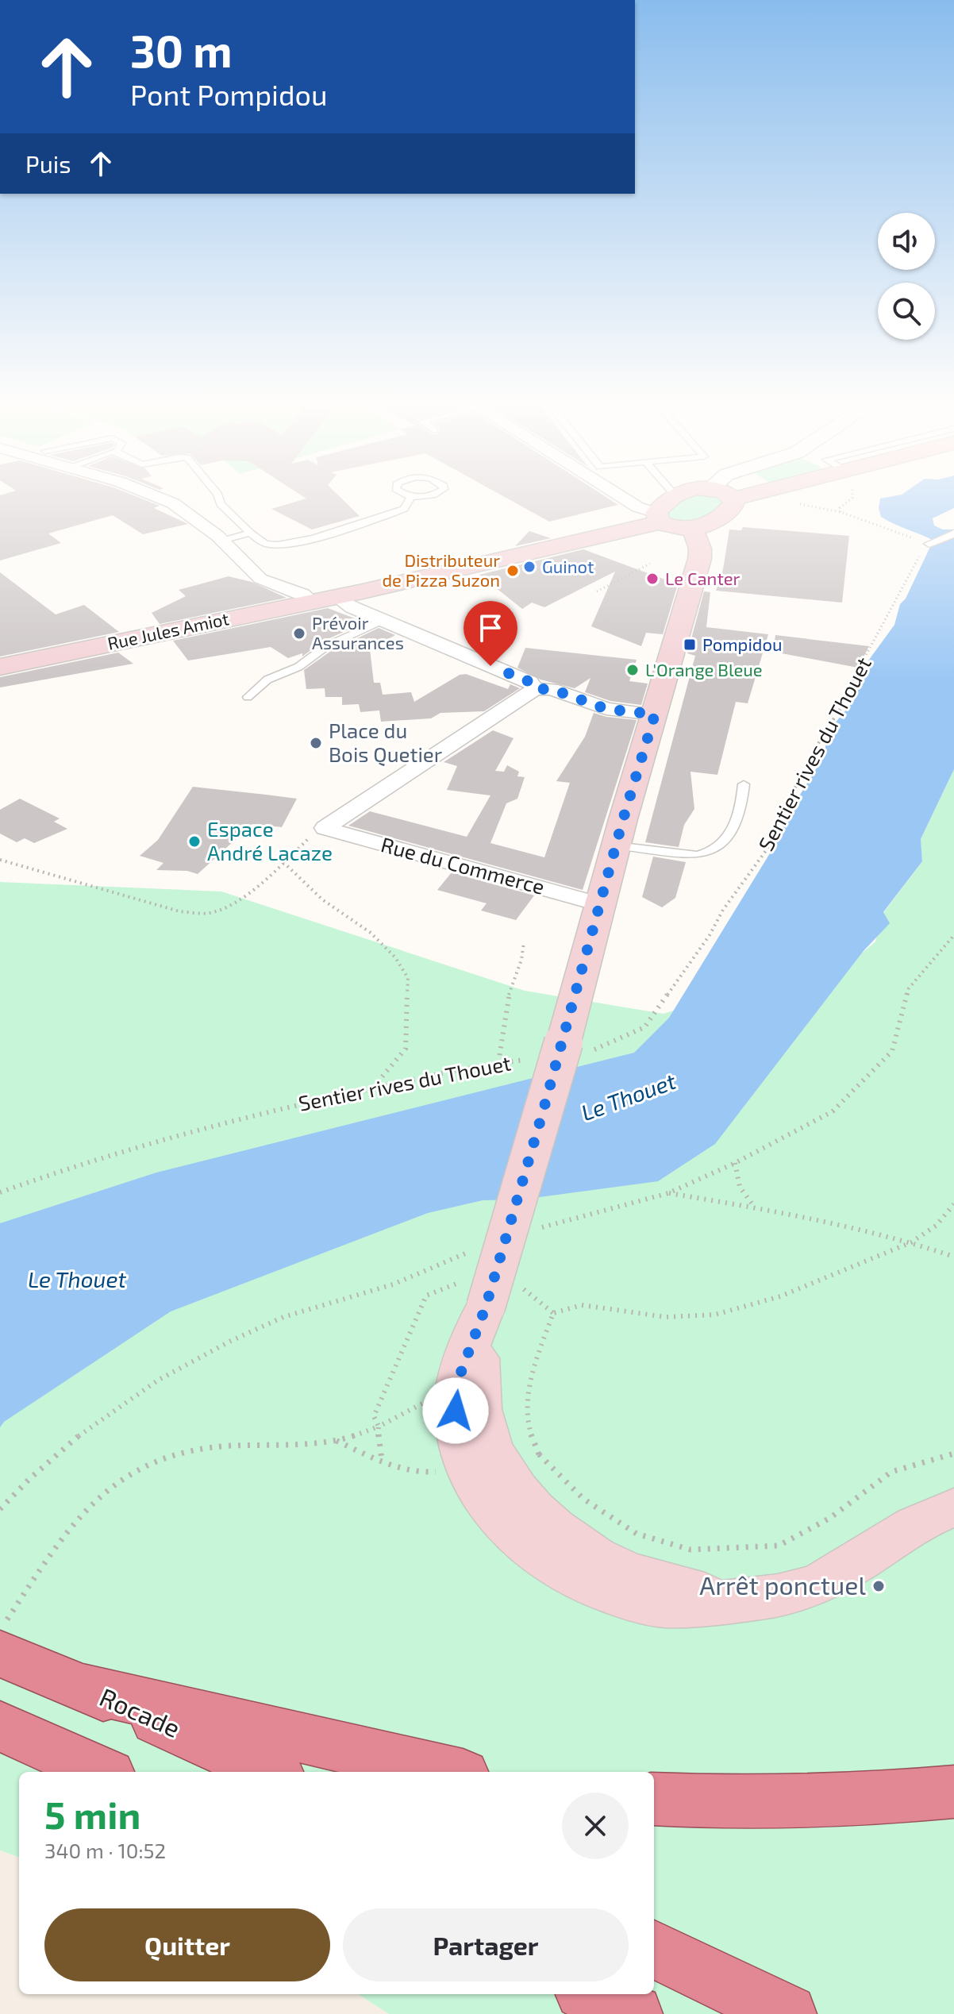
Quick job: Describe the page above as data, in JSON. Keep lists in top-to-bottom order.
{
  "streets": {
    "highway": ["Rocade"],
    "main road": ["Rue Jules Amiot"],
    "street": ["Rue du Commerce"],
    "path": ["Sentier rives du Thouet"]
  },
  "water": ["Le Thouet"],
  "places": {
    "other": [
      "Guinot",
      "Distributeur de Pizza Suzon",
      "Le Canter",
      "Prévoir Assurances",
      "L'Orange Bleue",
      "Place du Bois Quetier",
      "Espace André Lacaze",
      "Arrêt ponctuel"
    ],
    "transit": ["Pompidou"]
  },
  "page": {
    "turn": ["30 m", "Pont Pompidou"],
    "then": "Puis",
    "heading": ["5 min", "340 m · 10:52"],
    "buttons": ["Quitter", "Partager"]
  }
}
